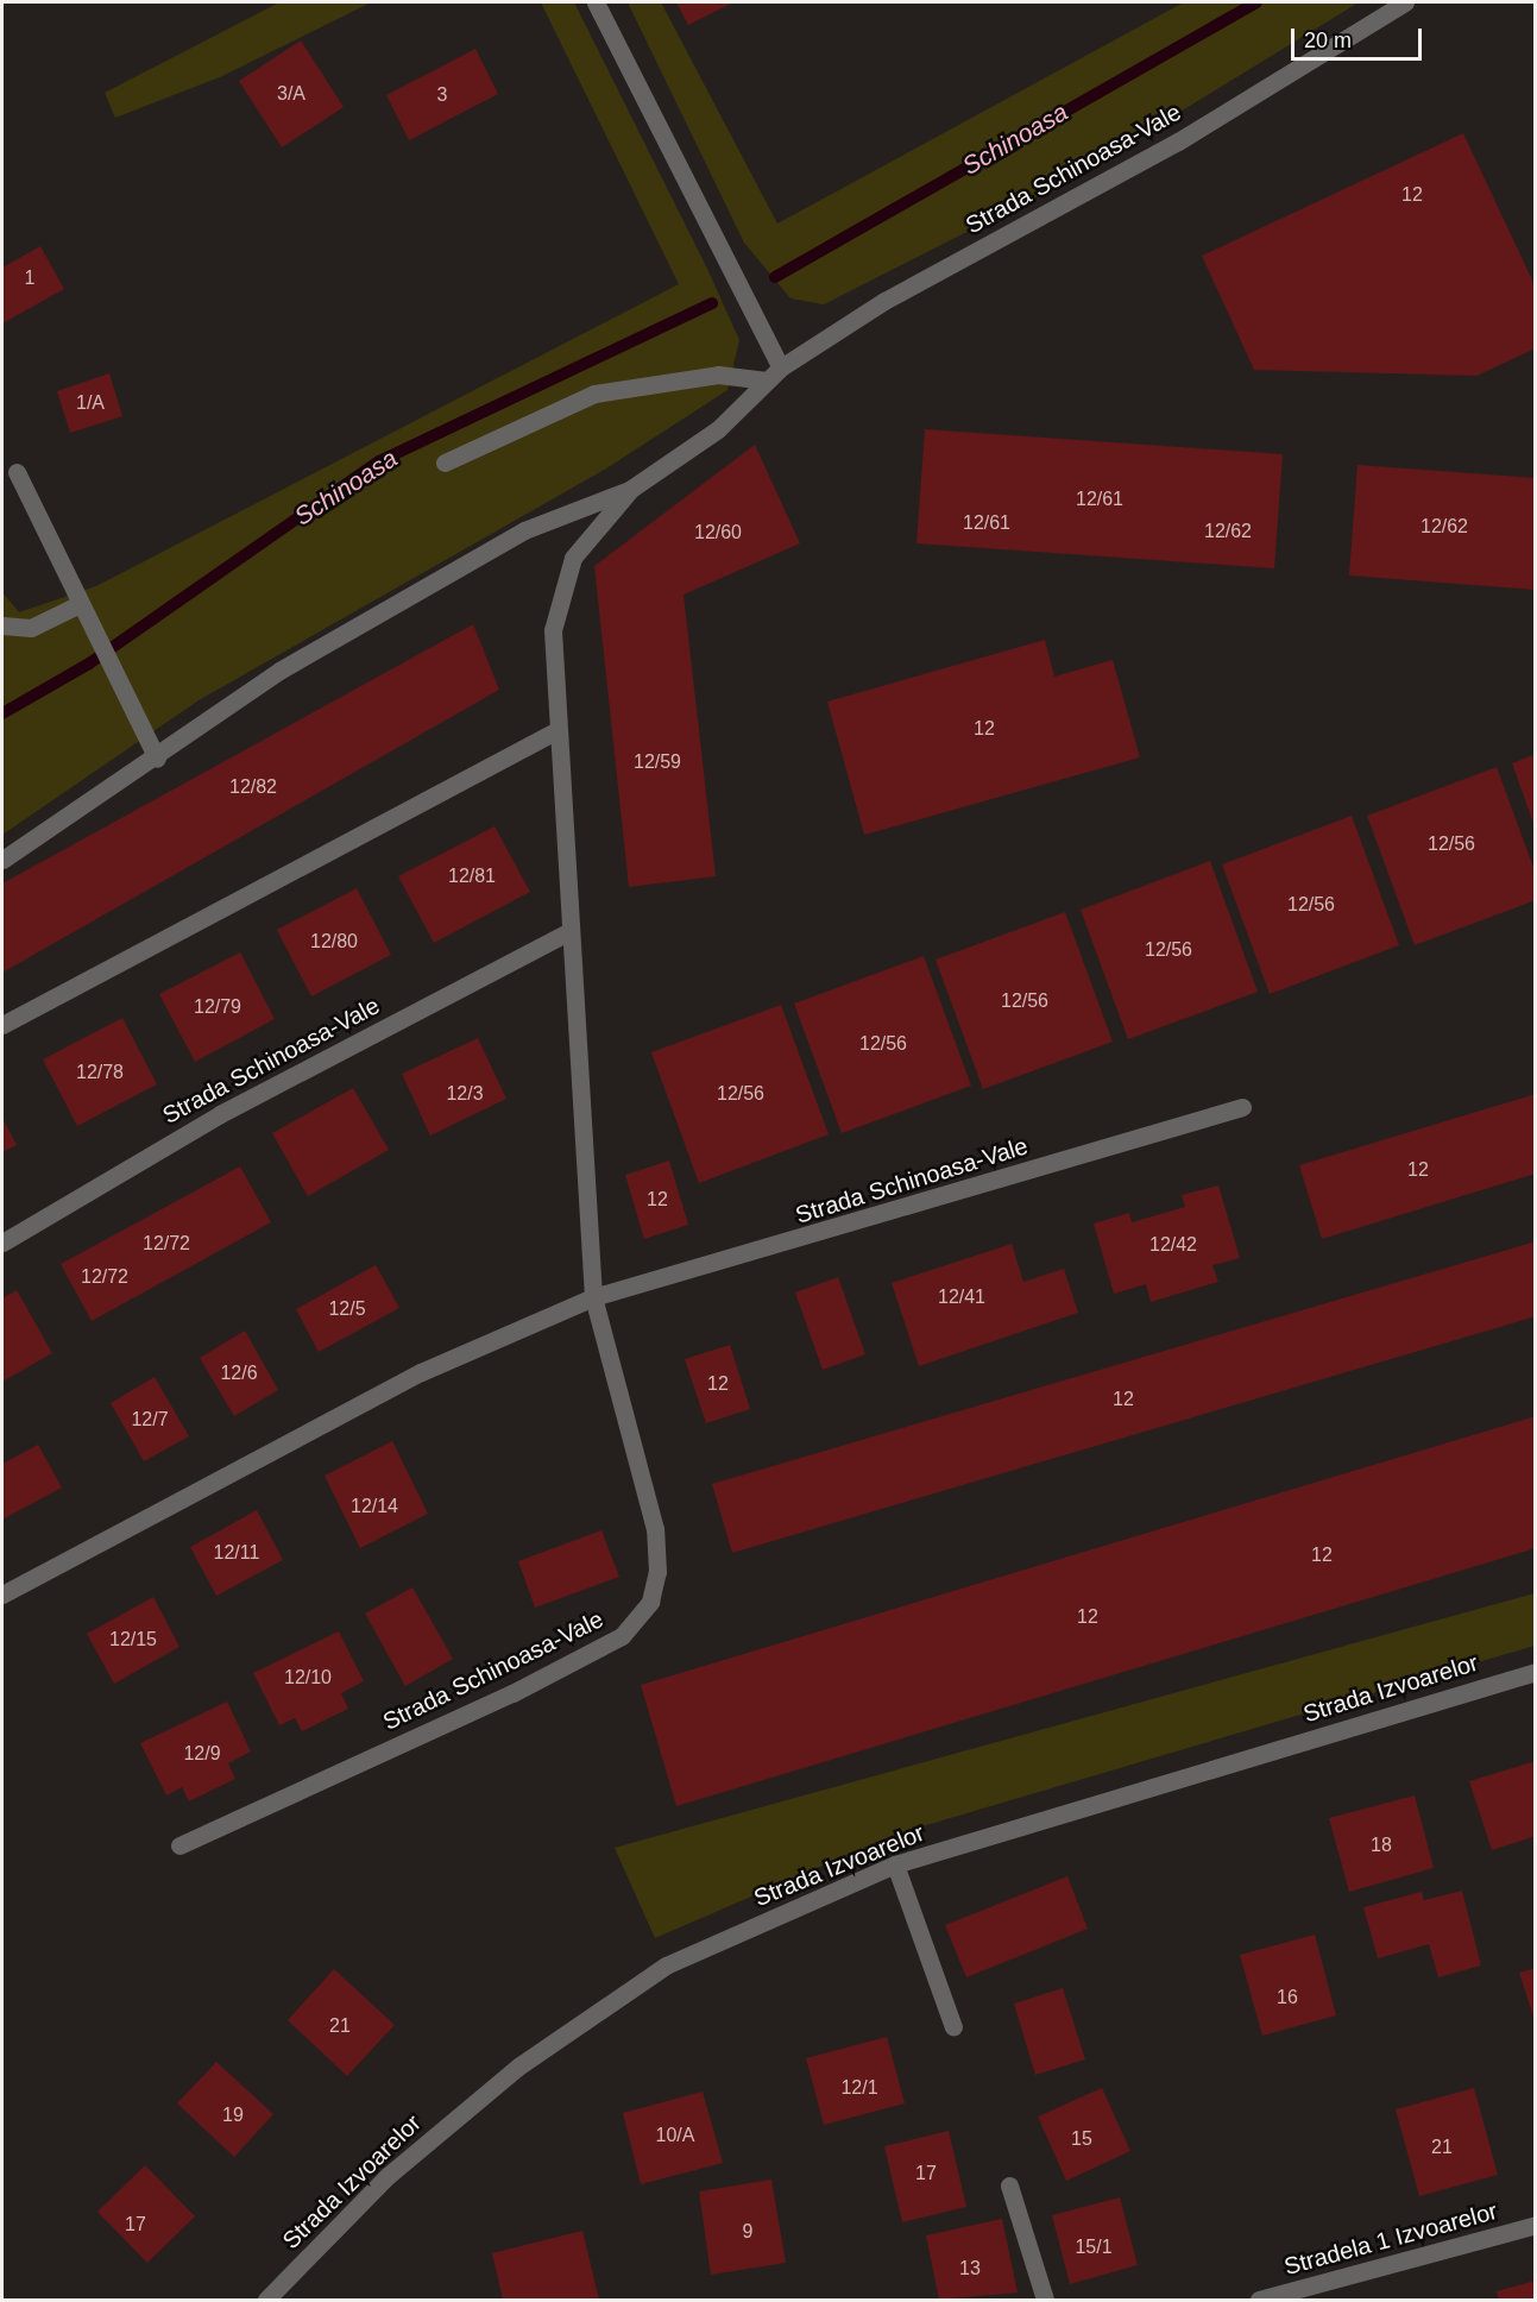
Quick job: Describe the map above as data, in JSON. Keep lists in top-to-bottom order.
{
  "streets": {
    "street": ["Strada Schinoasa-Vale", "Strada Izvoarelor", "Stradela 1 Izvoarelor"]
  },
  "water": ["Schinoasa"],
  "house_numbers": [
    "3/A",
    "3",
    "12",
    "1",
    "1/A",
    "12/61",
    "12/61",
    "12/62",
    "12/62",
    "12/60",
    "12",
    "12/59",
    "12/82",
    "12/56",
    "12/81",
    "12/56",
    "12/80",
    "12/56",
    "12/56",
    "12/79",
    "12/56",
    "12/78",
    "12/3",
    "12/56",
    "12",
    "12",
    "12/72",
    "12/42",
    "12/72",
    "12/41",
    "12/5",
    "12/6",
    "12",
    "12",
    "12/7",
    "12/14",
    "12/11",
    "12",
    "12",
    "12/15",
    "12/10",
    "12/9",
    "18",
    "16",
    "21",
    "12/1",
    "19",
    "10/A",
    "15",
    "21",
    "17",
    "17",
    "9",
    "15/1",
    "13"
  ],
  "scale_bar": "20 m"
}
